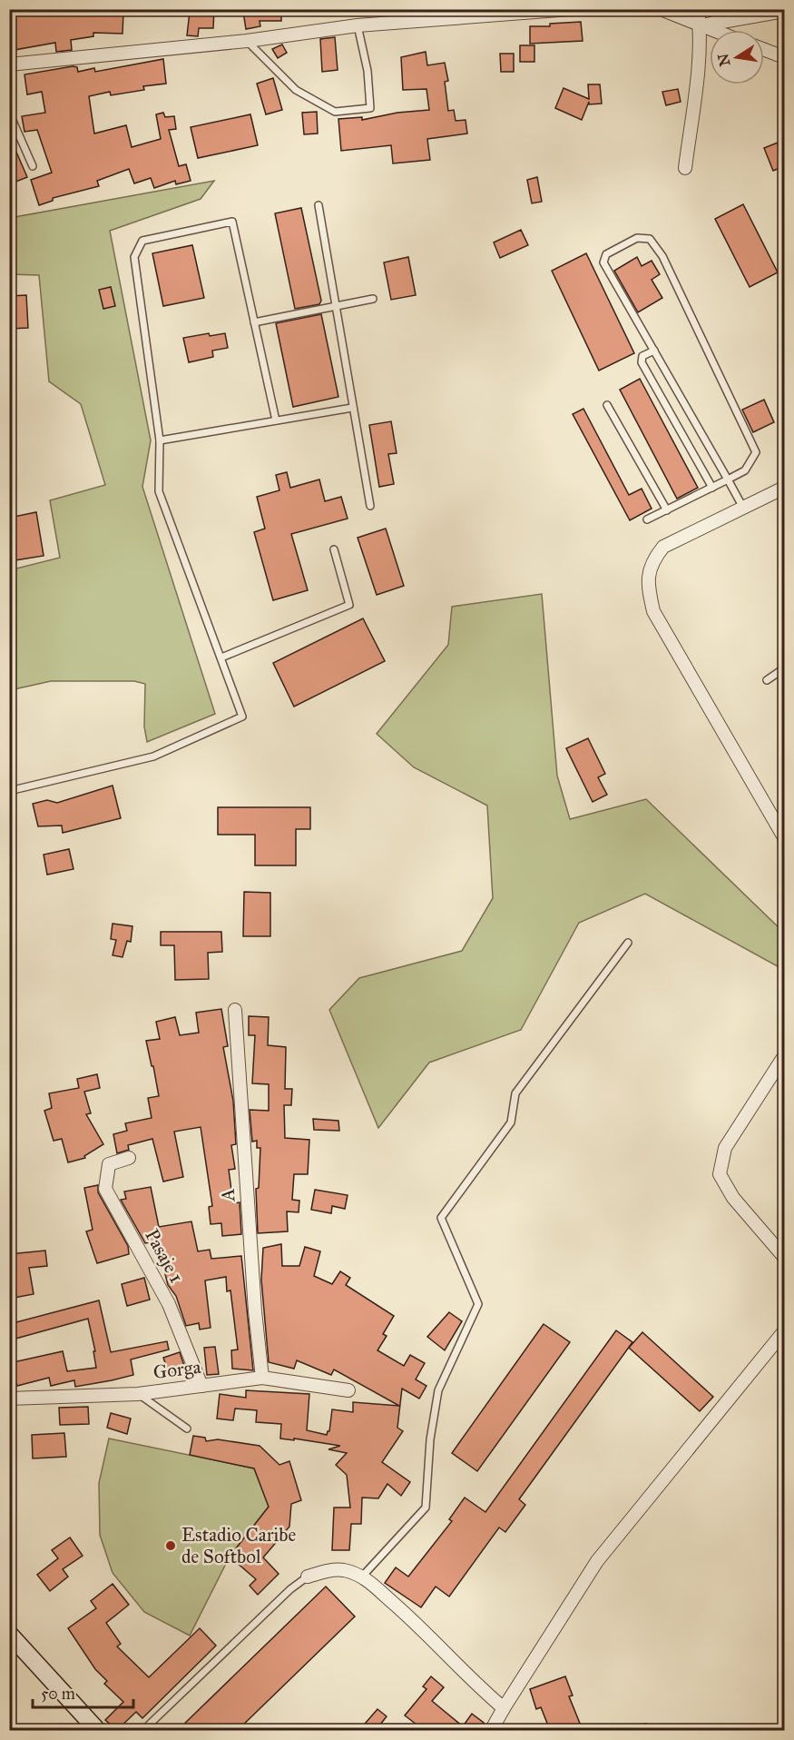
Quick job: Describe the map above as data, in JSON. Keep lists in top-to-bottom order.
{
  "streets": {
    "street": ["A", "Pasaje 1", "Gorga"]
  },
  "crossings": [
    ["A", "Gorga"],
    ["Pasaje 1", "Gorga"]
  ],
  "places": ["Estadio Caribe de Softbol"],
  "scale_bar": "50 m",
  "north": "left"
}
